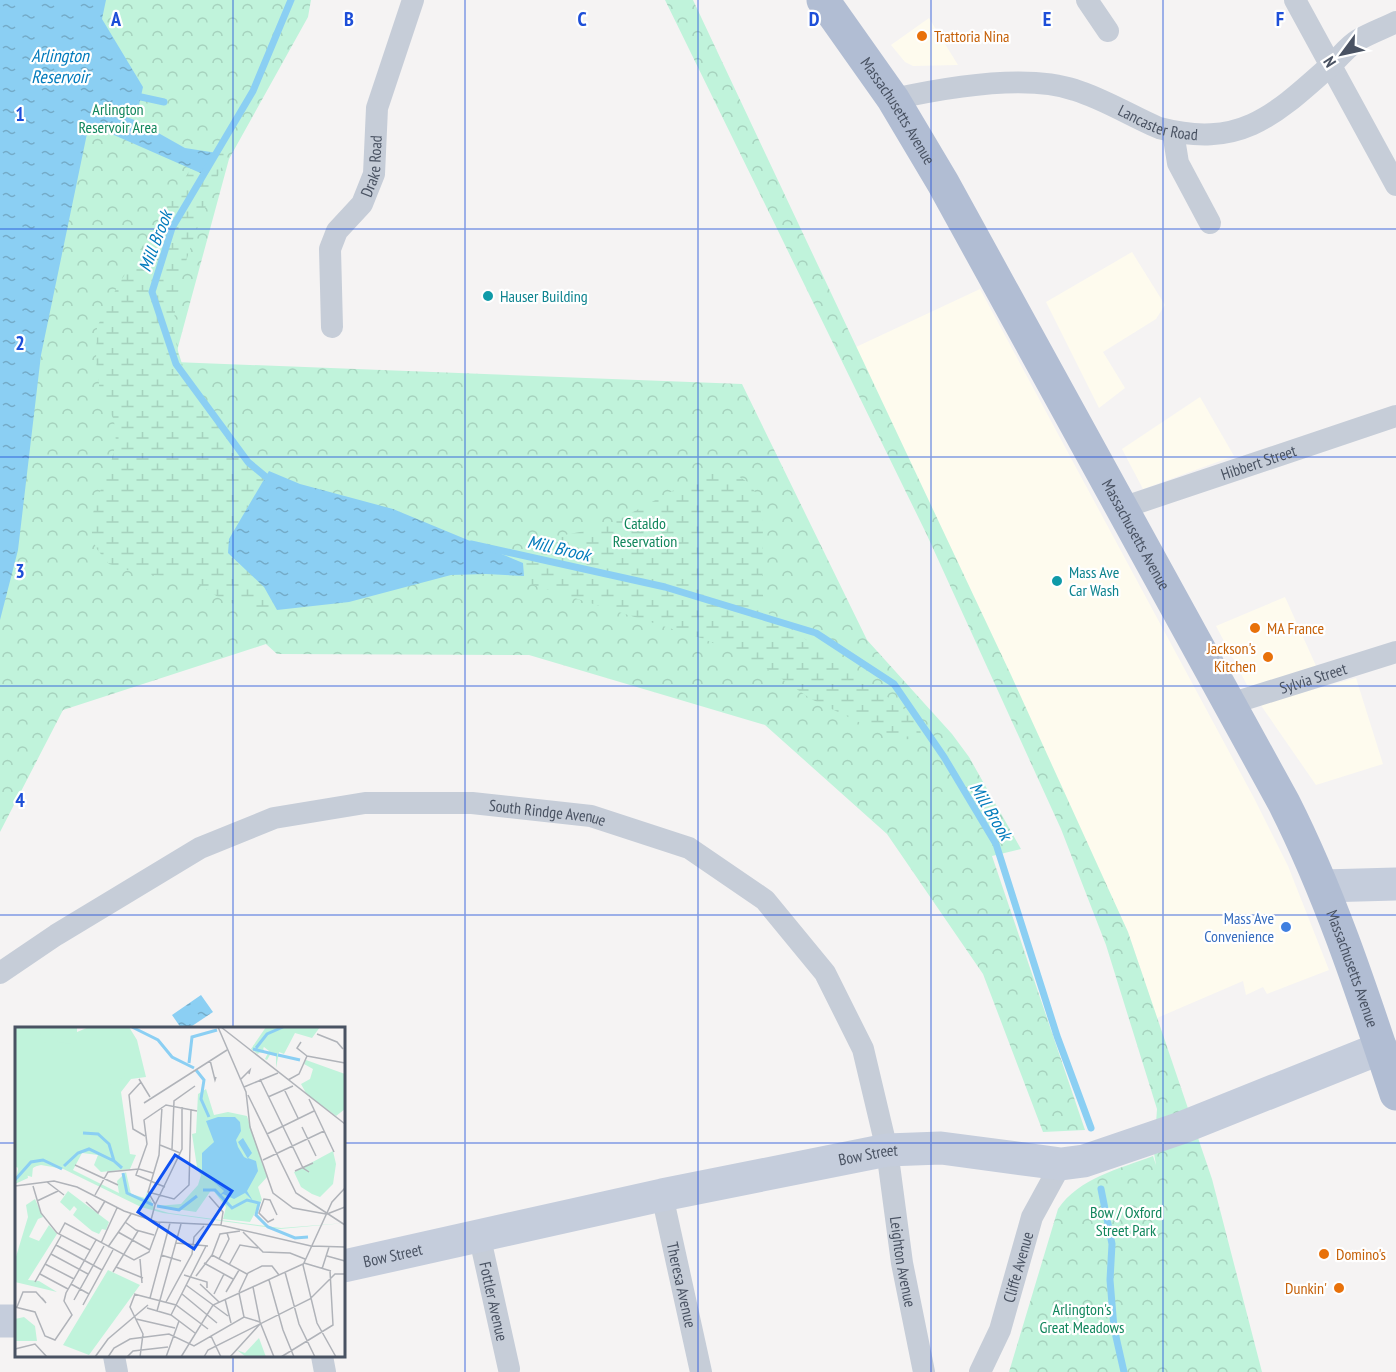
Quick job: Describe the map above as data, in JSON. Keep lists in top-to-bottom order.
{
  "streets": {
    "main road": ["Massachusetts Avenue"],
    "street": [
      "Lancaster Road",
      "Drake Road",
      "Hibbert Street",
      "Sylvia Street",
      "South Rindge Avenue",
      "Bow Street",
      "Leighton Avenue",
      "Cliffe Avenue",
      "Theresa Avenue",
      "Fottler Avenue"
    ]
  },
  "crossings": [
    ["Massachusetts Avenue", "Lancaster Road"],
    ["Massachusetts Avenue", "Hibbert Street"],
    ["Massachusetts Avenue", "Sylvia Street"],
    ["Massachusetts Avenue", "Bow Street"],
    ["South Rindge Avenue", "Bow Street"],
    ["South Rindge Avenue", "Leighton Avenue"],
    ["Bow Street", "Leighton Avenue"],
    ["Bow Street", "Cliffe Avenue"],
    ["Bow Street", "Theresa Avenue"],
    ["Bow Street", "Fottler Avenue"]
  ],
  "water": ["Arlington Reservoir", "Mill Brook"],
  "parks": [
    "Arlington Reservoir Area",
    "Cataldo Reservation",
    "Bow / Oxford Street Park",
    "Arlington's Great Meadows"
  ],
  "places": [
    "Trattoria Nina",
    "Hauser Building",
    "Mass Ave Car Wash",
    "MA France",
    "Jackson's Kitchen",
    "Mass Ave Convenience",
    "Domino's",
    "Dunkin'"
  ],
  "north": "bottom left",
  "grid": {
    "columns": [
      "A",
      "B",
      "C",
      "D",
      "E",
      "F"
    ],
    "rows": [
      "1",
      "2",
      "3",
      "4"
    ]
  }
}
